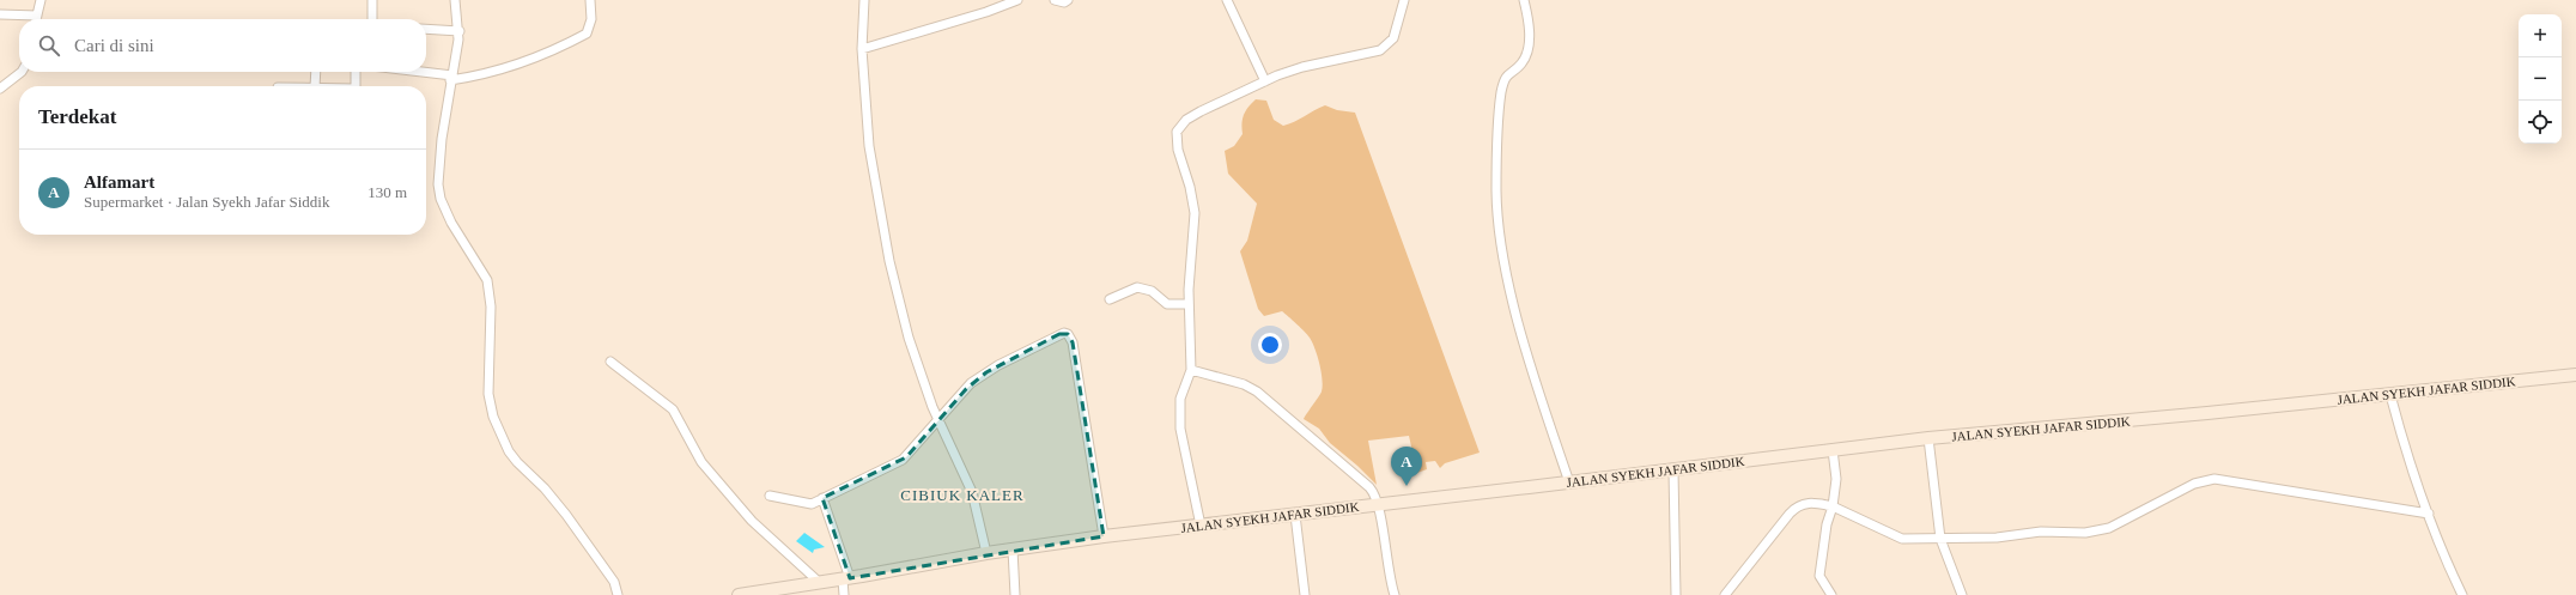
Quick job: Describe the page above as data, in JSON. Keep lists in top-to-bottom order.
{
  "streets": {
    "main road": ["JALAN SYEKH JAFAR SIDDIK"]
  },
  "districts": ["CIBIUK KALER"],
  "page": {
    "map_buttons": ["+", "−"],
    "search": "Cari di sini",
    "heading": "Terdekat",
    "list": [
      {
        "mark": "A",
        "name": "Alfamart",
        "note": "Supermarket · Jalan Syekh Jafar Siddik",
        "value": "130 m"
      }
    ],
    "pins": "A"
  }
}
